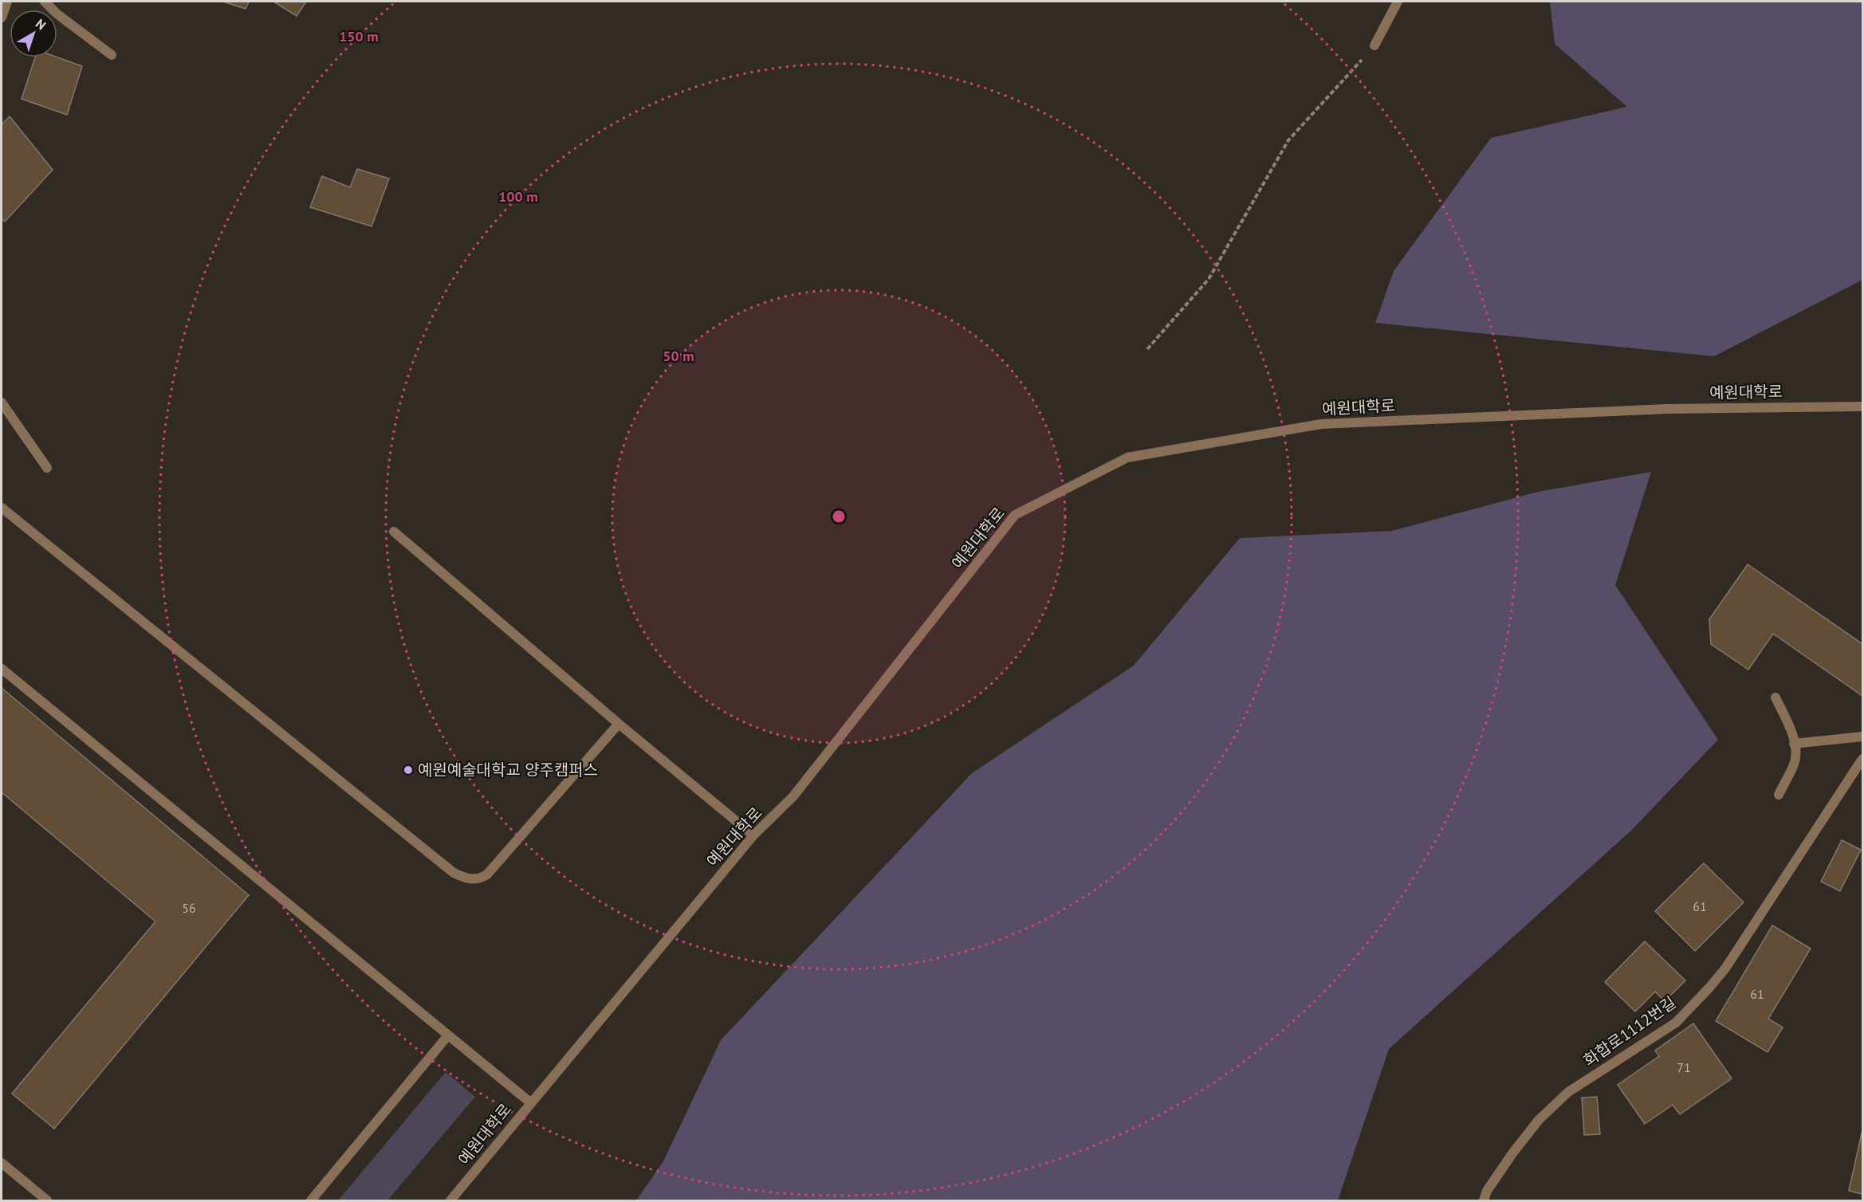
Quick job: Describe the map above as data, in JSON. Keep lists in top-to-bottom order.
{
  "streets": {
    "street": ["예원대학로", "화합로1112번길"]
  },
  "places": ["예원예술대학교 양주캠퍼스"],
  "house_numbers": [
    "61",
    "56",
    "61",
    "71"
  ],
  "north": "top right",
  "rings": ["150 m", "100 m", "50 m"]
}
